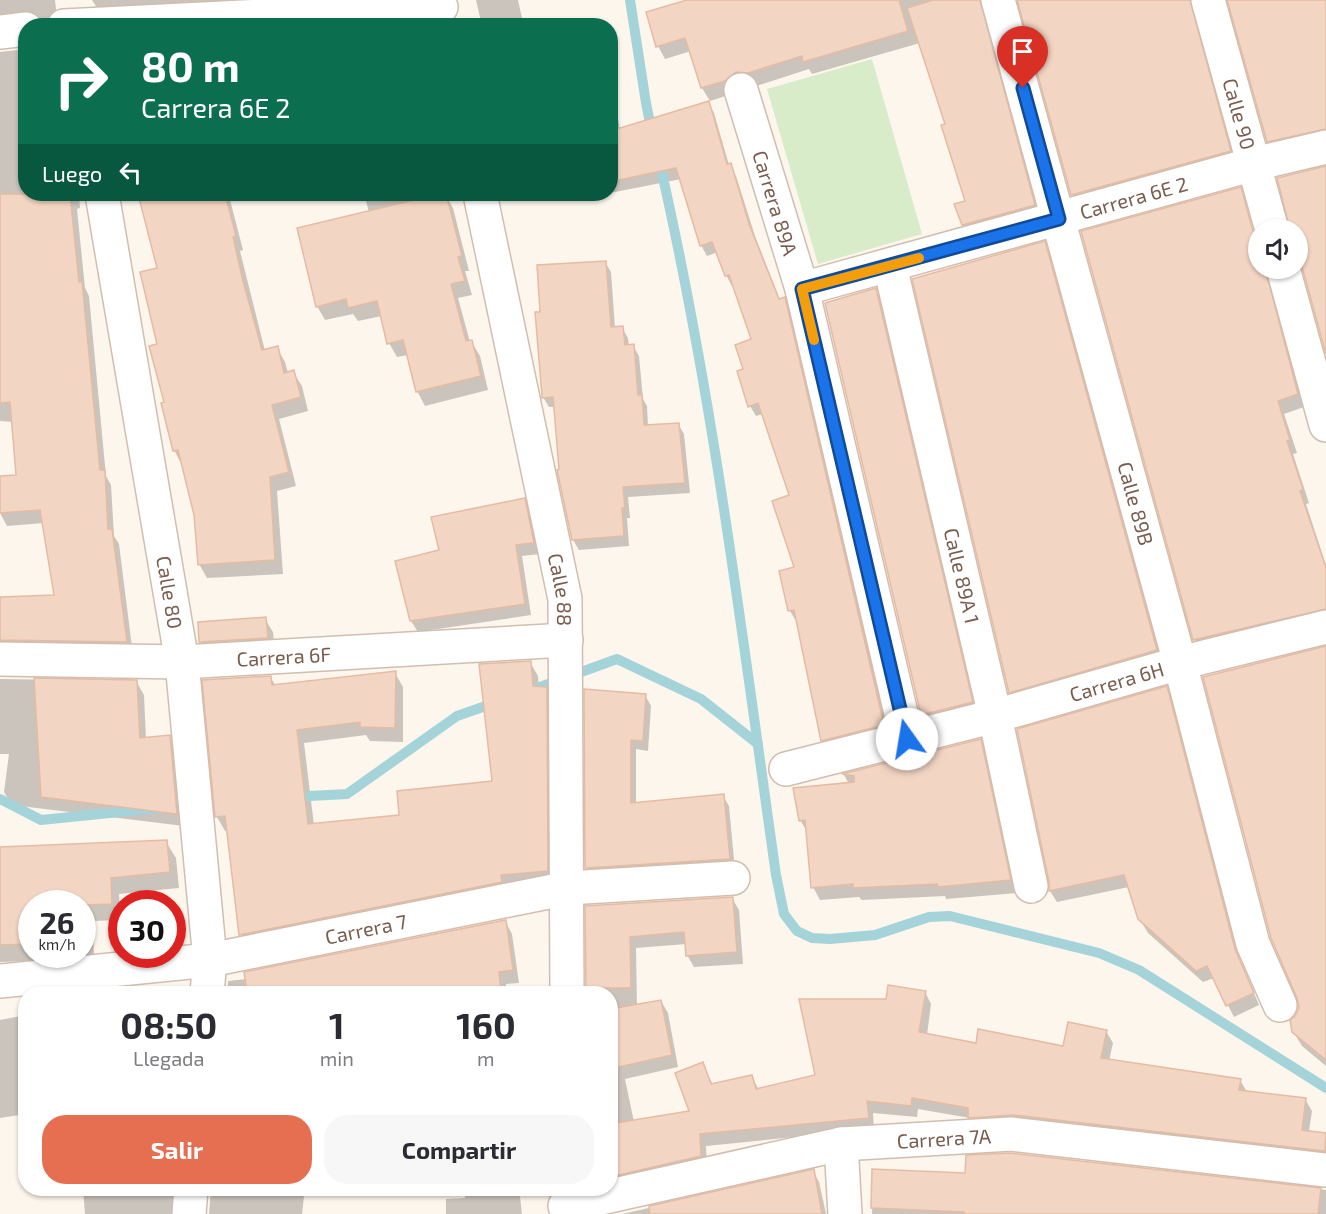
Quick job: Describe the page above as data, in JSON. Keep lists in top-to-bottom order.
{
  "streets": {
    "street": [
      "Calle 90",
      "Carrera 6E 2",
      "Carrera 89A",
      "Calle 89B",
      "Calle 89A 1",
      "Calle 88",
      "Calle 80",
      "Carrera 6F",
      "Carrera 6H",
      "Carrera 7",
      "Carrera 7A"
    ]
  },
  "crossings": [
    ["Calle 90", "Carrera 6E 2"],
    ["Carrera 6E 2", "Carrera 89A"],
    ["Carrera 6E 2", "Calle 89B"],
    ["Carrera 6E 2", "Calle 89A 1"],
    ["Carrera 89A", "Carrera 6H"],
    ["Calle 89B", "Carrera 6H"],
    ["Calle 89A 1", "Carrera 6H"],
    ["Calle 88", "Carrera 6F"],
    ["Calle 88", "Carrera 7"],
    ["Calle 80", "Carrera 6F"],
    ["Calle 80", "Carrera 7"]
  ],
  "page": {
    "turn": ["80 m", "Carrera 6E 2"],
    "then": "Luego",
    "speed": "26 km/h",
    "limit": "30",
    "eta": [
      "08:50",
      "Llegada",
      "1",
      "min",
      "160",
      "m"
    ],
    "buttons": ["Salir", "Compartir"]
  }
}
